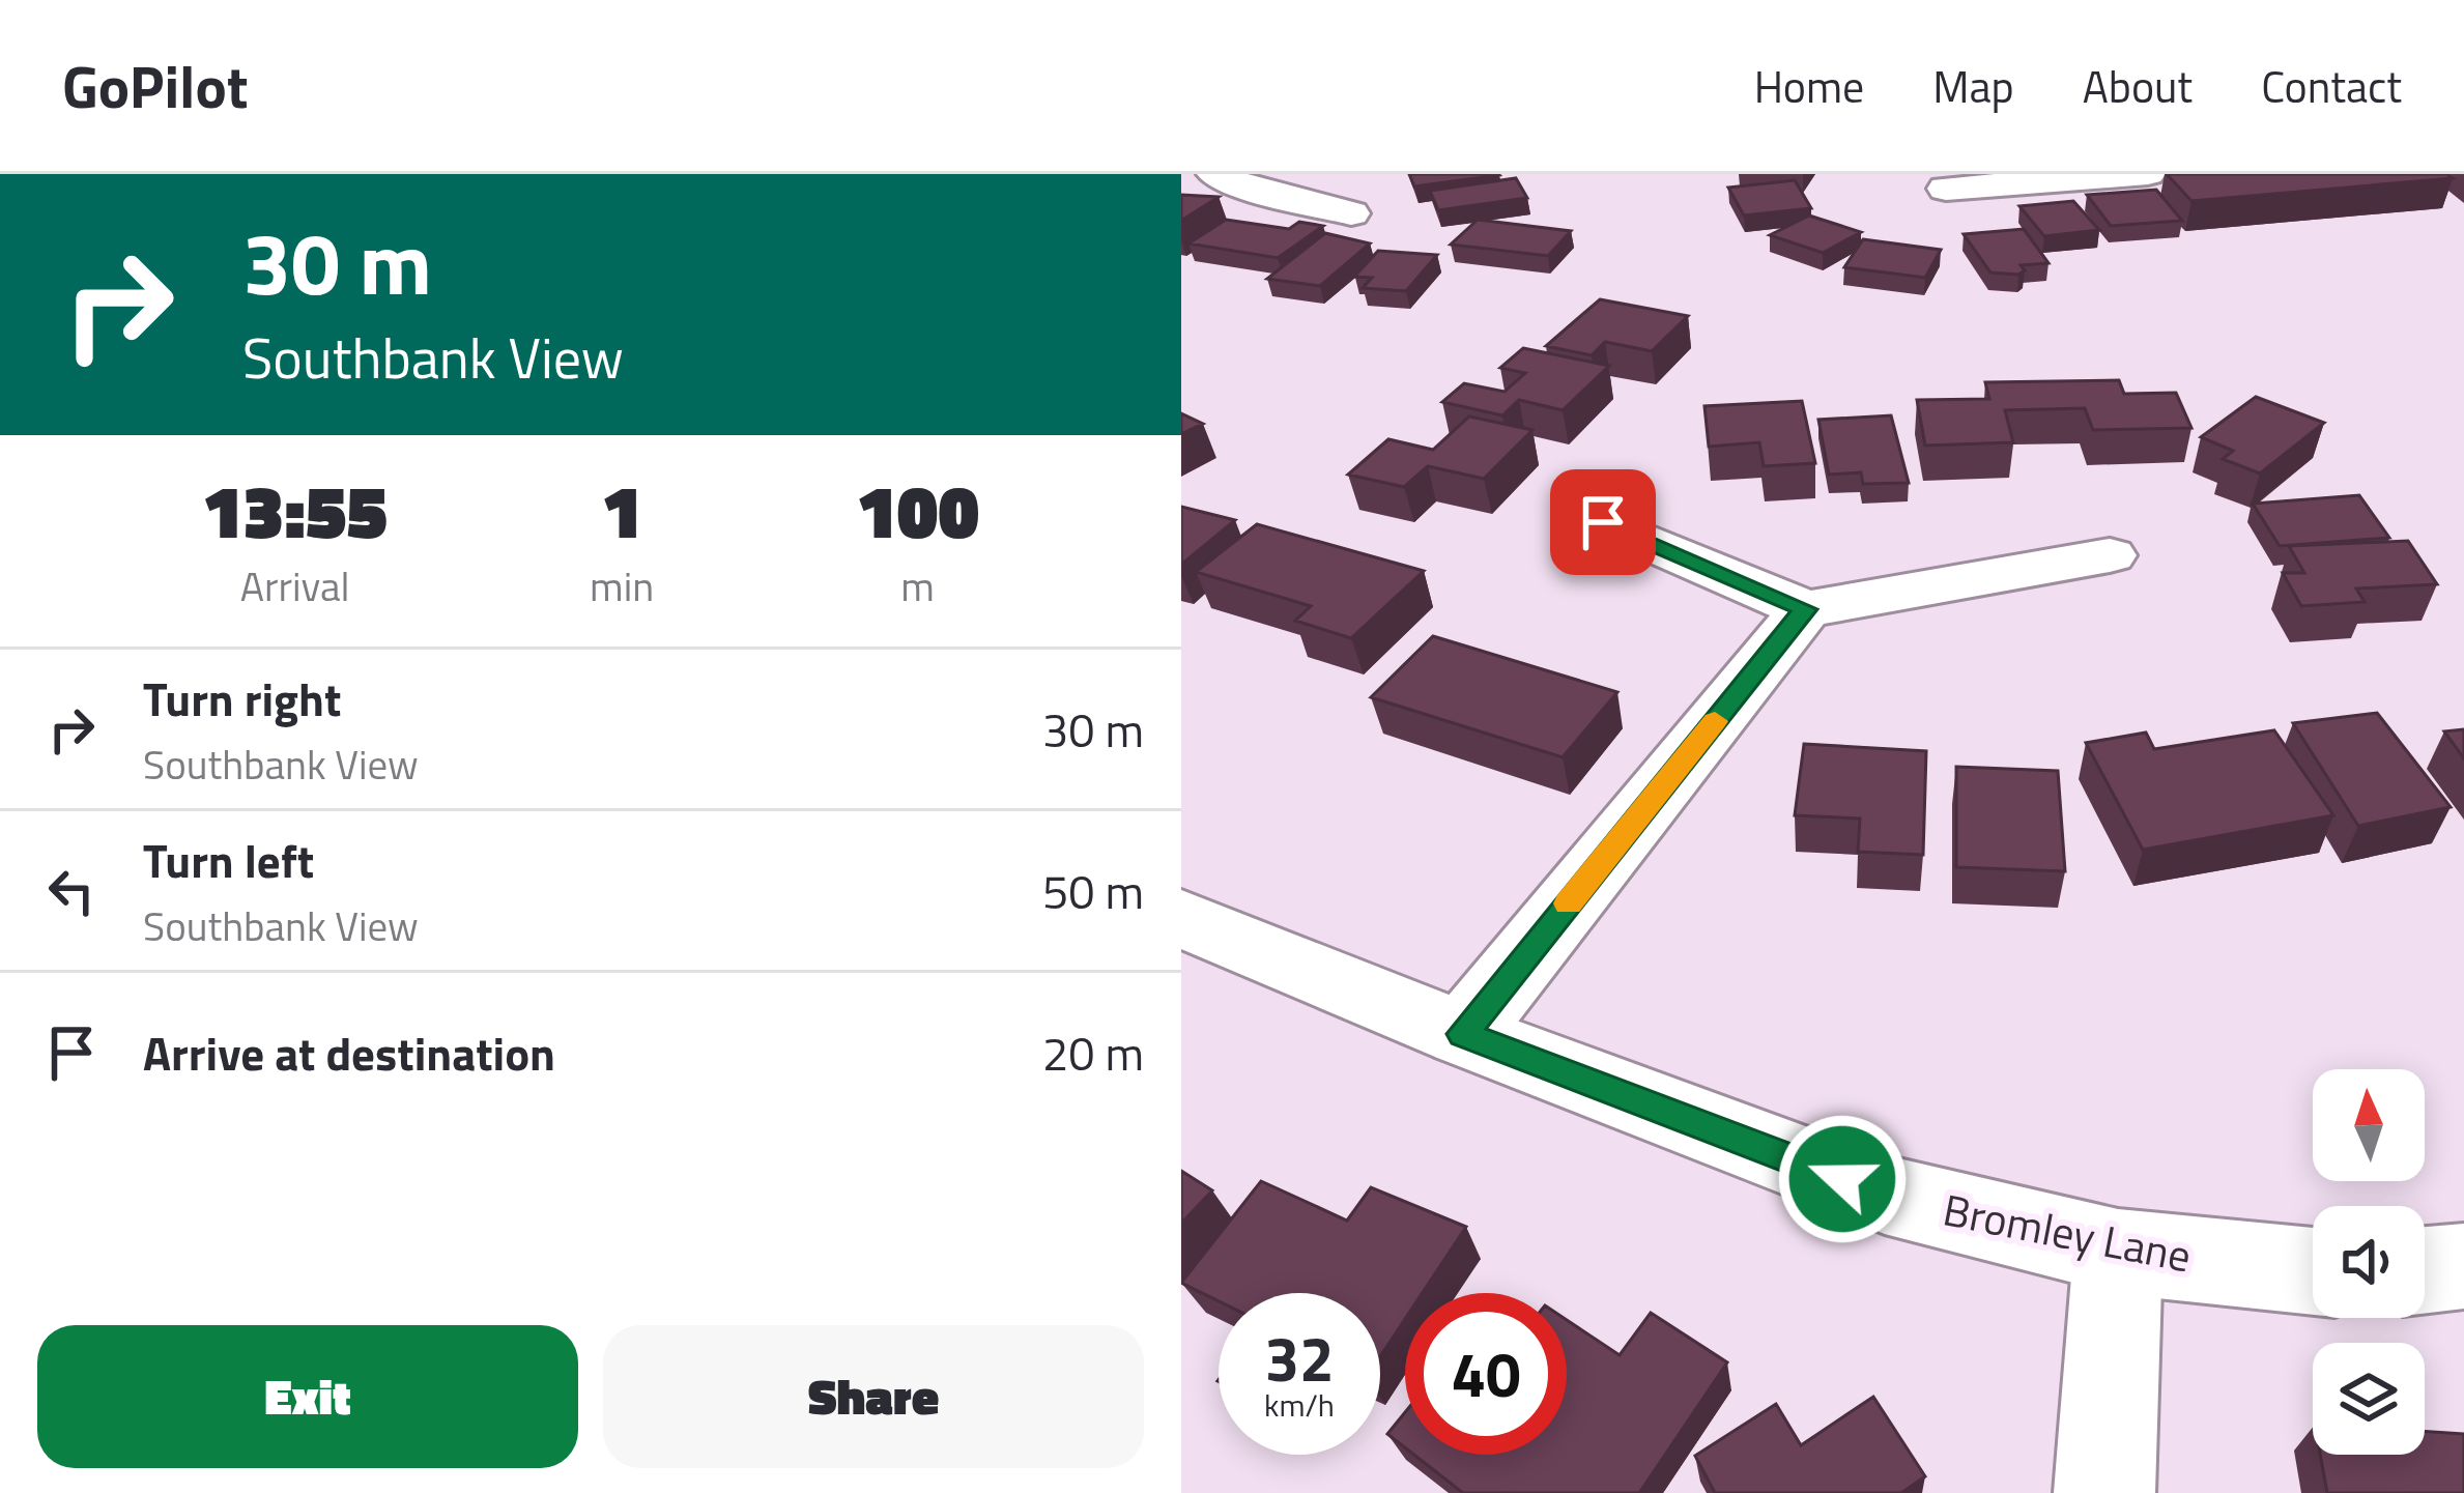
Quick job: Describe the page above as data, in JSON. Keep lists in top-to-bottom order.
{
  "streets": {
    "street": ["Bromley Lane"]
  },
  "north": "top",
  "page": {
    "header": "GoPilot",
    "nav": [
      "Home",
      "Map",
      "About",
      "Contact"
    ],
    "turn": ["30 m", "Southbank View"],
    "eta": [
      "13:55",
      "Arrival",
      "1",
      "min",
      "100",
      "m"
    ],
    "list": [
      {
        "name": "Turn right",
        "note": "Southbank View",
        "value": "30 m"
      },
      {
        "name": "Turn left",
        "note": "Southbank View",
        "value": "50 m"
      },
      {
        "name": "Arrive at destination",
        "value": "20 m"
      }
    ],
    "speed": "32 km/h",
    "limit": "40",
    "buttons": ["Exit", "Share"]
  }
}
